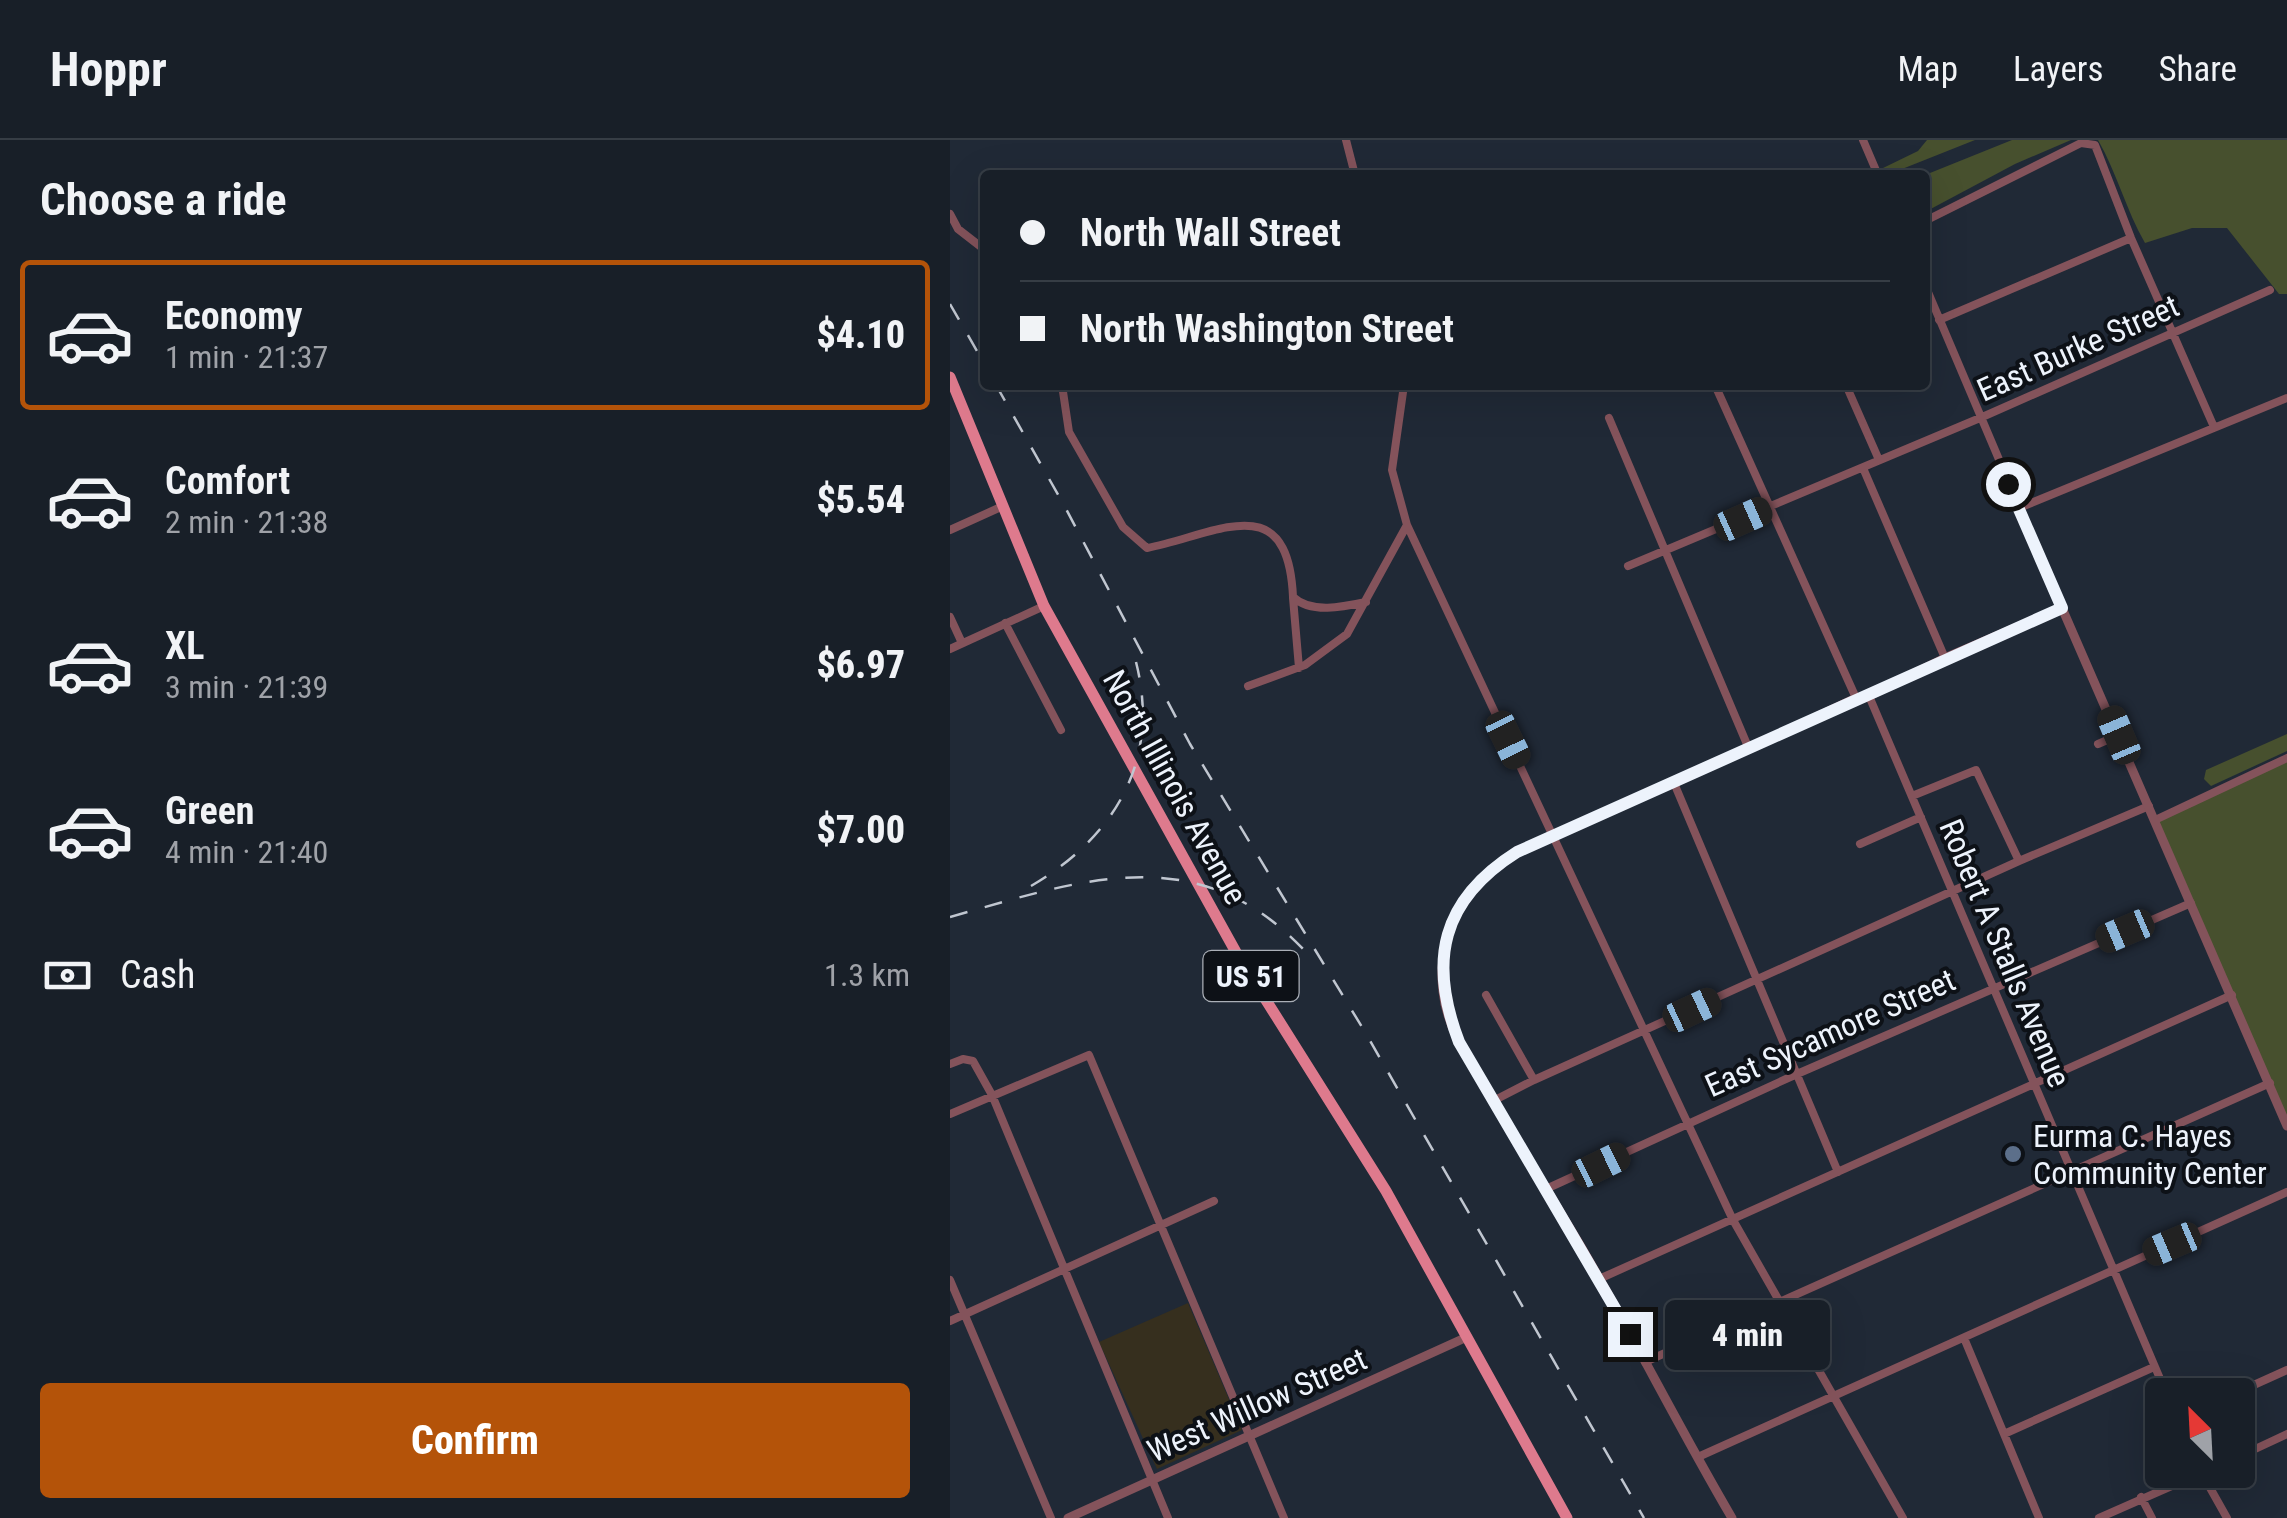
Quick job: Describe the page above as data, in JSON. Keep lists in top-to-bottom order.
{
  "streets": {
    "main road": ["North Illinois Avenue", "US 51"],
    "street": [
      "East Burke Street",
      "Robert A Stalls Avenue",
      "East Sycamore Street",
      "West Willow Street"
    ]
  },
  "crossings": [
    ["North Illinois Avenue", "West Willow Street"],
    ["Robert A Stalls Avenue", "East Sycamore Street"]
  ],
  "places": ["Eurma C. Hayes Community Center"],
  "north": "top left",
  "page": {
    "header": "Hoppr",
    "nav": ["Map", "Layers", "Share"],
    "heading": "Choose a ride",
    "banner": ["North Wall Street", "North Washington Street"],
    "list": [
      {
        "name": "Economy",
        "note": "1 min · 21:37",
        "value": "$4.10"
      },
      {
        "name": "Comfort",
        "note": "2 min · 21:38",
        "value": "$5.54"
      },
      {
        "name": "XL",
        "note": "3 min · 21:39",
        "value": "$6.97"
      },
      {
        "name": "Green",
        "note": "4 min · 21:40",
        "value": "$7.00"
      }
    ],
    "pay": ["Cash", "1.3 km"],
    "bubble": "4 min",
    "buttons": "Confirm"
  }
}
